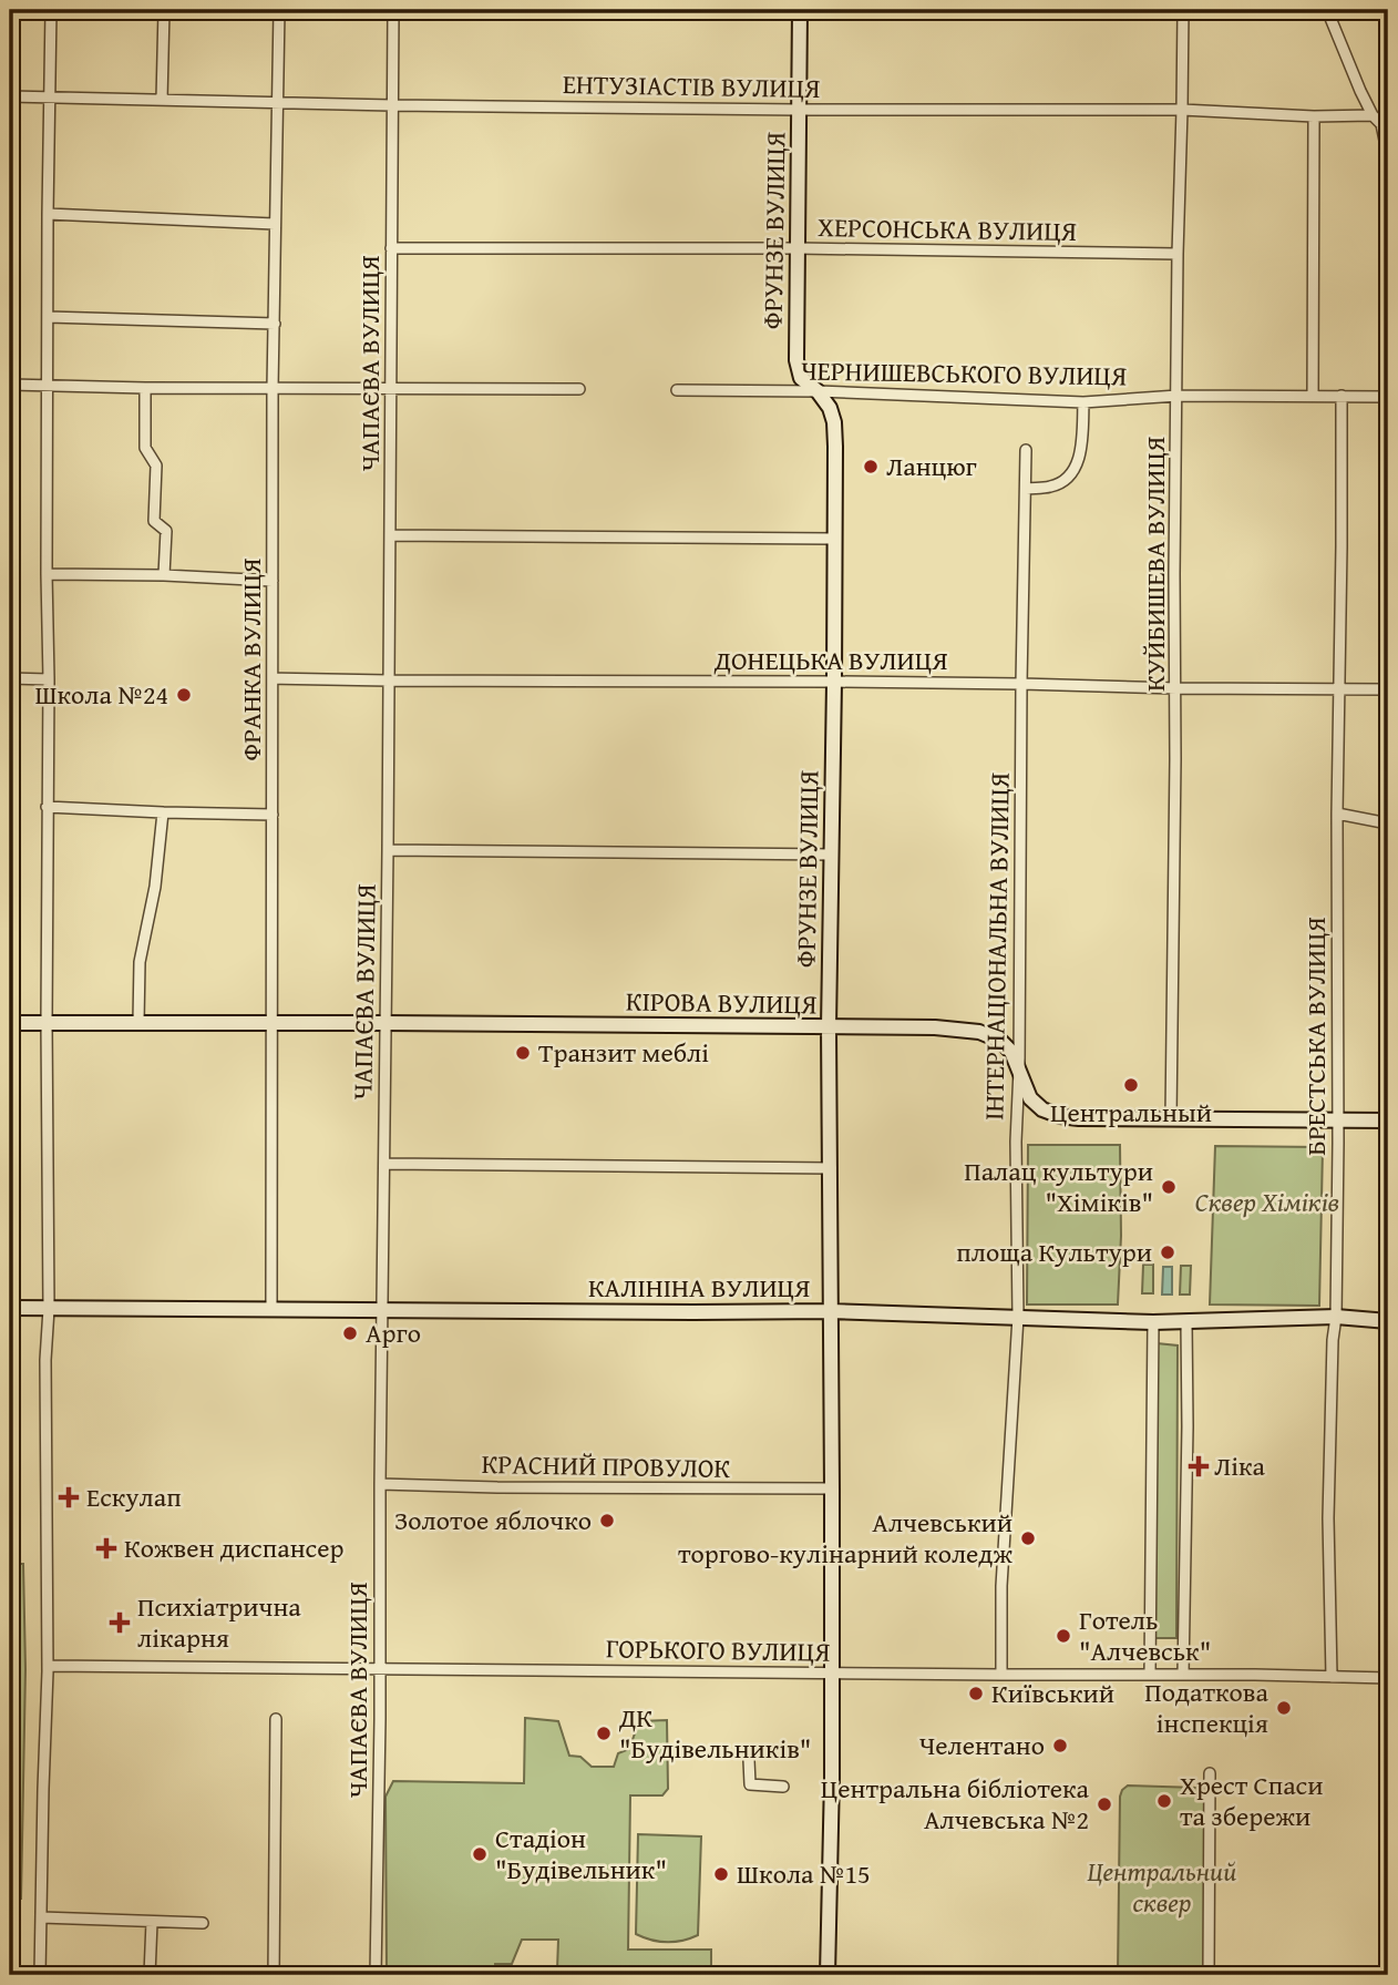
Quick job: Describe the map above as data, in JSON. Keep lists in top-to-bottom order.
{
  "streets": {
    "street": [
      "ЕНТУЗІАСТІВ ВУЛИЦЯ",
      "ХЕРСОНСЬКА ВУЛИЦЯ",
      "ФРУНЗЕ ВУЛИЦЯ",
      "ЧАПАЄВА ВУЛИЦЯ",
      "ЧЕРНИШЕВСЬКОГО ВУЛИЦЯ",
      "КУЙБИШЕВА ВУЛИЦЯ",
      "ФРАНКА ВУЛИЦЯ",
      "ДОНЕЦЬКА ВУЛИЦЯ",
      "ІНТЕРНАЦІОНАЛЬНА ВУЛИЦЯ",
      "КІРОВА ВУЛИЦЯ",
      "БРЕСТСЬКА ВУЛИЦЯ",
      "КАЛІНІНА ВУЛИЦЯ",
      "КРАСНИЙ ПРОВУЛОК",
      "ГОРЬКОГО ВУЛИЦЯ"
    ]
  },
  "crossings": [
    ["ЕНТУЗІАСТІВ ВУЛИЦЯ", "ФРУНЗЕ ВУЛИЦЯ"],
    ["ЕНТУЗІАСТІВ ВУЛИЦЯ", "ЧАПАЄВА ВУЛИЦЯ"],
    ["ЕНТУЗІАСТІВ ВУЛИЦЯ", "КУЙБИШЕВА ВУЛИЦЯ"],
    ["ЕНТУЗІАСТІВ ВУЛИЦЯ", "ФРАНКА ВУЛИЦЯ"],
    ["ХЕРСОНСЬКА ВУЛИЦЯ", "ФРУНЗЕ ВУЛИЦЯ"],
    ["ХЕРСОНСЬКА ВУЛИЦЯ", "ЧАПАЄВА ВУЛИЦЯ"],
    ["ХЕРСОНСЬКА ВУЛИЦЯ", "КУЙБИШЕВА ВУЛИЦЯ"],
    ["ФРУНЗЕ ВУЛИЦЯ", "ЧЕРНИШЕВСЬКОГО ВУЛИЦЯ"],
    ["ФРУНЗЕ ВУЛИЦЯ", "ДОНЕЦЬКА ВУЛИЦЯ"],
    ["ФРУНЗЕ ВУЛИЦЯ", "КІРОВА ВУЛИЦЯ"],
    ["ФРУНЗЕ ВУЛИЦЯ", "КАЛІНІНА ВУЛИЦЯ"],
    ["ФРУНЗЕ ВУЛИЦЯ", "КРАСНИЙ ПРОВУЛОК"],
    ["ФРУНЗЕ ВУЛИЦЯ", "ГОРЬКОГО ВУЛИЦЯ"],
    ["ЧАПАЄВА ВУЛИЦЯ", "ДОНЕЦЬКА ВУЛИЦЯ"],
    ["ЧАПАЄВА ВУЛИЦЯ", "КІРОВА ВУЛИЦЯ"],
    ["ЧАПАЄВА ВУЛИЦЯ", "КАЛІНІНА ВУЛИЦЯ"],
    ["ЧАПАЄВА ВУЛИЦЯ", "КРАСНИЙ ПРОВУЛОК"],
    ["ЧАПАЄВА ВУЛИЦЯ", "ГОРЬКОГО ВУЛИЦЯ"],
    ["ЧЕРНИШЕВСЬКОГО ВУЛИЦЯ", "КУЙБИШЕВА ВУЛИЦЯ"],
    ["ЧЕРНИШЕВСЬКОГО ВУЛИЦЯ", "БРЕСТСЬКА ВУЛИЦЯ"],
    ["КУЙБИШЕВА ВУЛИЦЯ", "ДОНЕЦЬКА ВУЛИЦЯ"],
    ["КУЙБИШЕВА ВУЛИЦЯ", "КІРОВА ВУЛИЦЯ"],
    ["ФРАНКА ВУЛИЦЯ", "ДОНЕЦЬКА ВУЛИЦЯ"],
    ["ФРАНКА ВУЛИЦЯ", "КІРОВА ВУЛИЦЯ"],
    ["ФРАНКА ВУЛИЦЯ", "КАЛІНІНА ВУЛИЦЯ"],
    ["ДОНЕЦЬКА ВУЛИЦЯ", "ІНТЕРНАЦІОНАЛЬНА ВУЛИЦЯ"],
    ["ДОНЕЦЬКА ВУЛИЦЯ", "БРЕСТСЬКА ВУЛИЦЯ"],
    ["ІНТЕРНАЦІОНАЛЬНА ВУЛИЦЯ", "КІРОВА ВУЛИЦЯ"],
    ["ІНТЕРНАЦІОНАЛЬНА ВУЛИЦЯ", "КАЛІНІНА ВУЛИЦЯ"],
    ["ІНТЕРНАЦІОНАЛЬНА ВУЛИЦЯ", "ГОРЬКОГО ВУЛИЦЯ"],
    ["КІРОВА ВУЛИЦЯ", "БРЕСТСЬКА ВУЛИЦЯ"],
    ["БРЕСТСЬКА ВУЛИЦЯ", "КАЛІНІНА ВУЛИЦЯ"],
    ["БРЕСТСЬКА ВУЛИЦЯ", "ГОРЬКОГО ВУЛИЦЯ"]
  ],
  "parks": ["Сквер Хіміків", "Центральний сквер"],
  "places": {
    "other": [
      "Ланцюг",
      "Школа №24",
      "Транзит меблі",
      "Центральный",
      "Палац культури \"Хіміків\"",
      "площа Культури",
      "Арго",
      "Золотое яблочко",
      "Алчевський торгово-кулінарний коледж",
      "Готель \"Алчевськ\"",
      "Київський",
      "Податкова інспекція",
      "ДК \"Будівельників\"",
      "Челентано",
      "Хрест Спаси та збережи",
      "Центральна бібліотека Алчевська №2",
      "Стадіон \"Будівельник\"",
      "Школа №15"
    ],
    "health": [
      "Ліка",
      "Ескулап",
      "Кожвен диспансер",
      "Психіатрична лікарня"
    ]
  }
}
